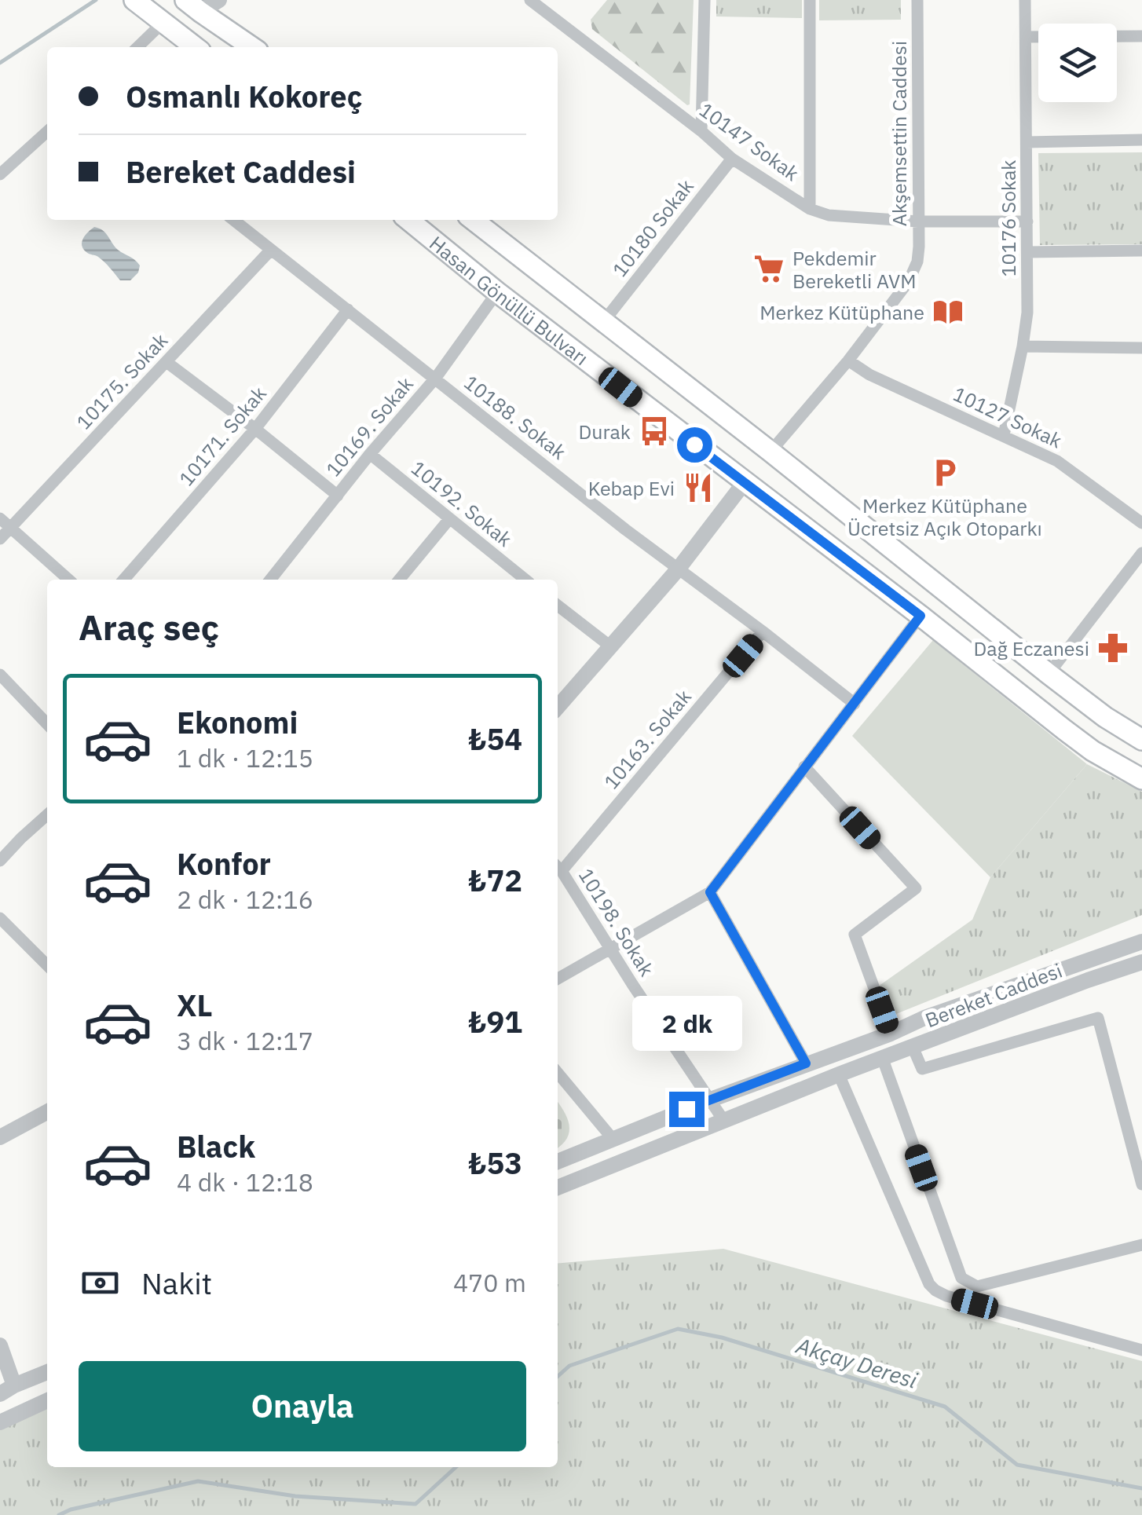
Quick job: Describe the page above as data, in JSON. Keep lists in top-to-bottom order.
{
  "streets": {
    "main road": ["Hasan Gönüllü Bulvarı"],
    "street": [
      "Akşemsettin Caddesi",
      "10147 Sokak",
      "10176 Sokak",
      "10180 Sokak",
      "10175. Sokak",
      "10188. Sokak",
      "10127 Sokak",
      "10169. Sokak",
      "10171. Sokak",
      "10192. Sokak",
      "10163. Sokak",
      "10198. Sokak",
      "Bereket Caddesi"
    ]
  },
  "crossings": [
    ["Akşemsettin Caddesi", "10147 Sokak"],
    ["Akşemsettin Caddesi", "Hasan Gönüllü Bulvarı"],
    ["Akşemsettin Caddesi", "10127 Sokak"],
    ["10147 Sokak", "10176 Sokak"],
    ["10147 Sokak", "10180 Sokak"],
    ["10176 Sokak", "10127 Sokak"],
    ["10180 Sokak", "Hasan Gönüllü Bulvarı"],
    ["Hasan Gönüllü Bulvarı", "10169. Sokak"],
    ["10175. Sokak", "10188. Sokak"],
    ["10188. Sokak", "10169. Sokak"],
    ["10188. Sokak", "10171. Sokak"],
    ["10188. Sokak", "10163. Sokak"],
    ["10169. Sokak", "10192. Sokak"],
    ["10163. Sokak", "10198. Sokak"],
    ["10198. Sokak", "Bereket Caddesi"]
  ],
  "water": ["Akçay Deresi"],
  "places": {
    "supermarket": ["Pekdemir Bereketli AVM"],
    "library": ["Merkez Kütüphane"],
    "bus stop": ["Durak"],
    "parking": ["Merkez Kütüphane Ücretsiz Açık Otoparkı"],
    "restaurant": ["Kebap Evi"],
    "pharmacy": ["Dağ Eczanesi"]
  },
  "page": {
    "banner": ["Osmanlı Kokoreç", "Bereket Caddesi"],
    "heading": "Araç seç",
    "list": [
      {
        "name": "Ekonomi",
        "note": "1 dk · 12:15",
        "value": "₺54"
      },
      {
        "name": "Konfor",
        "note": "2 dk · 12:16",
        "value": "₺72"
      },
      {
        "name": "XL",
        "note": "3 dk · 12:17",
        "value": "₺91"
      },
      {
        "name": "Black",
        "note": "4 dk · 12:18",
        "value": "₺53"
      }
    ],
    "bubble": "2 dk",
    "pay": ["Nakit", "470 m"],
    "buttons": "Onayla"
  }
}
